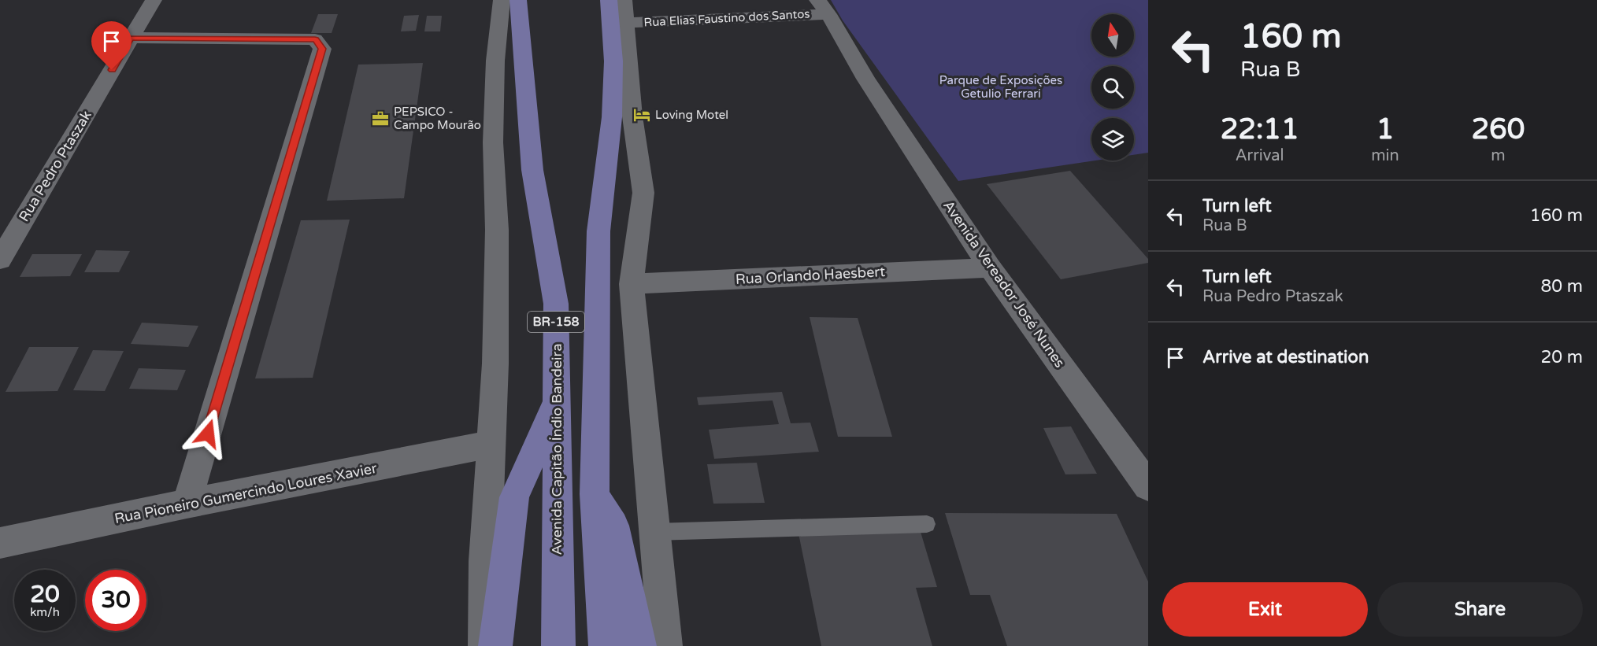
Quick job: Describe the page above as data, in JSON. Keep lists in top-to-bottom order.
{
  "streets": {
    "main road": ["BR-158", "Avenida Capitão Índio Bandeira"],
    "street": [
      "Rua Elias Faustino dos Santos",
      "Rua Pedro Ptaszak",
      "Rua Orlando Haesbert",
      "Avenida Vereador José Nunes",
      "Rua Pioneiro Gumercindo Loures Xavier"
    ]
  },
  "crossings": [
    ["Rua Elias Faustino dos Santos", "Avenida Vereador José Nunes"],
    ["Rua Orlando Haesbert", "Avenida Vereador José Nunes"]
  ],
  "parks": ["Parque de Exposições Getulio Ferrari"],
  "places": {
    "hotel": ["Loving Motel"],
    "office": ["PEPSICO - Campo Mourão"]
  },
  "north": "top",
  "page": {
    "turn": ["160 m", "Rua B"],
    "eta": [
      "22:11",
      "Arrival",
      "1",
      "min",
      "260",
      "m"
    ],
    "list": [
      {
        "name": "Turn left",
        "note": "Rua B",
        "value": "160 m"
      },
      {
        "name": "Turn left",
        "note": "Rua Pedro Ptaszak",
        "value": "80 m"
      },
      {
        "name": "Arrive at destination",
        "value": "20 m"
      }
    ],
    "speed": "20 km/h",
    "limit": "30",
    "buttons": ["Exit", "Share"]
  }
}
